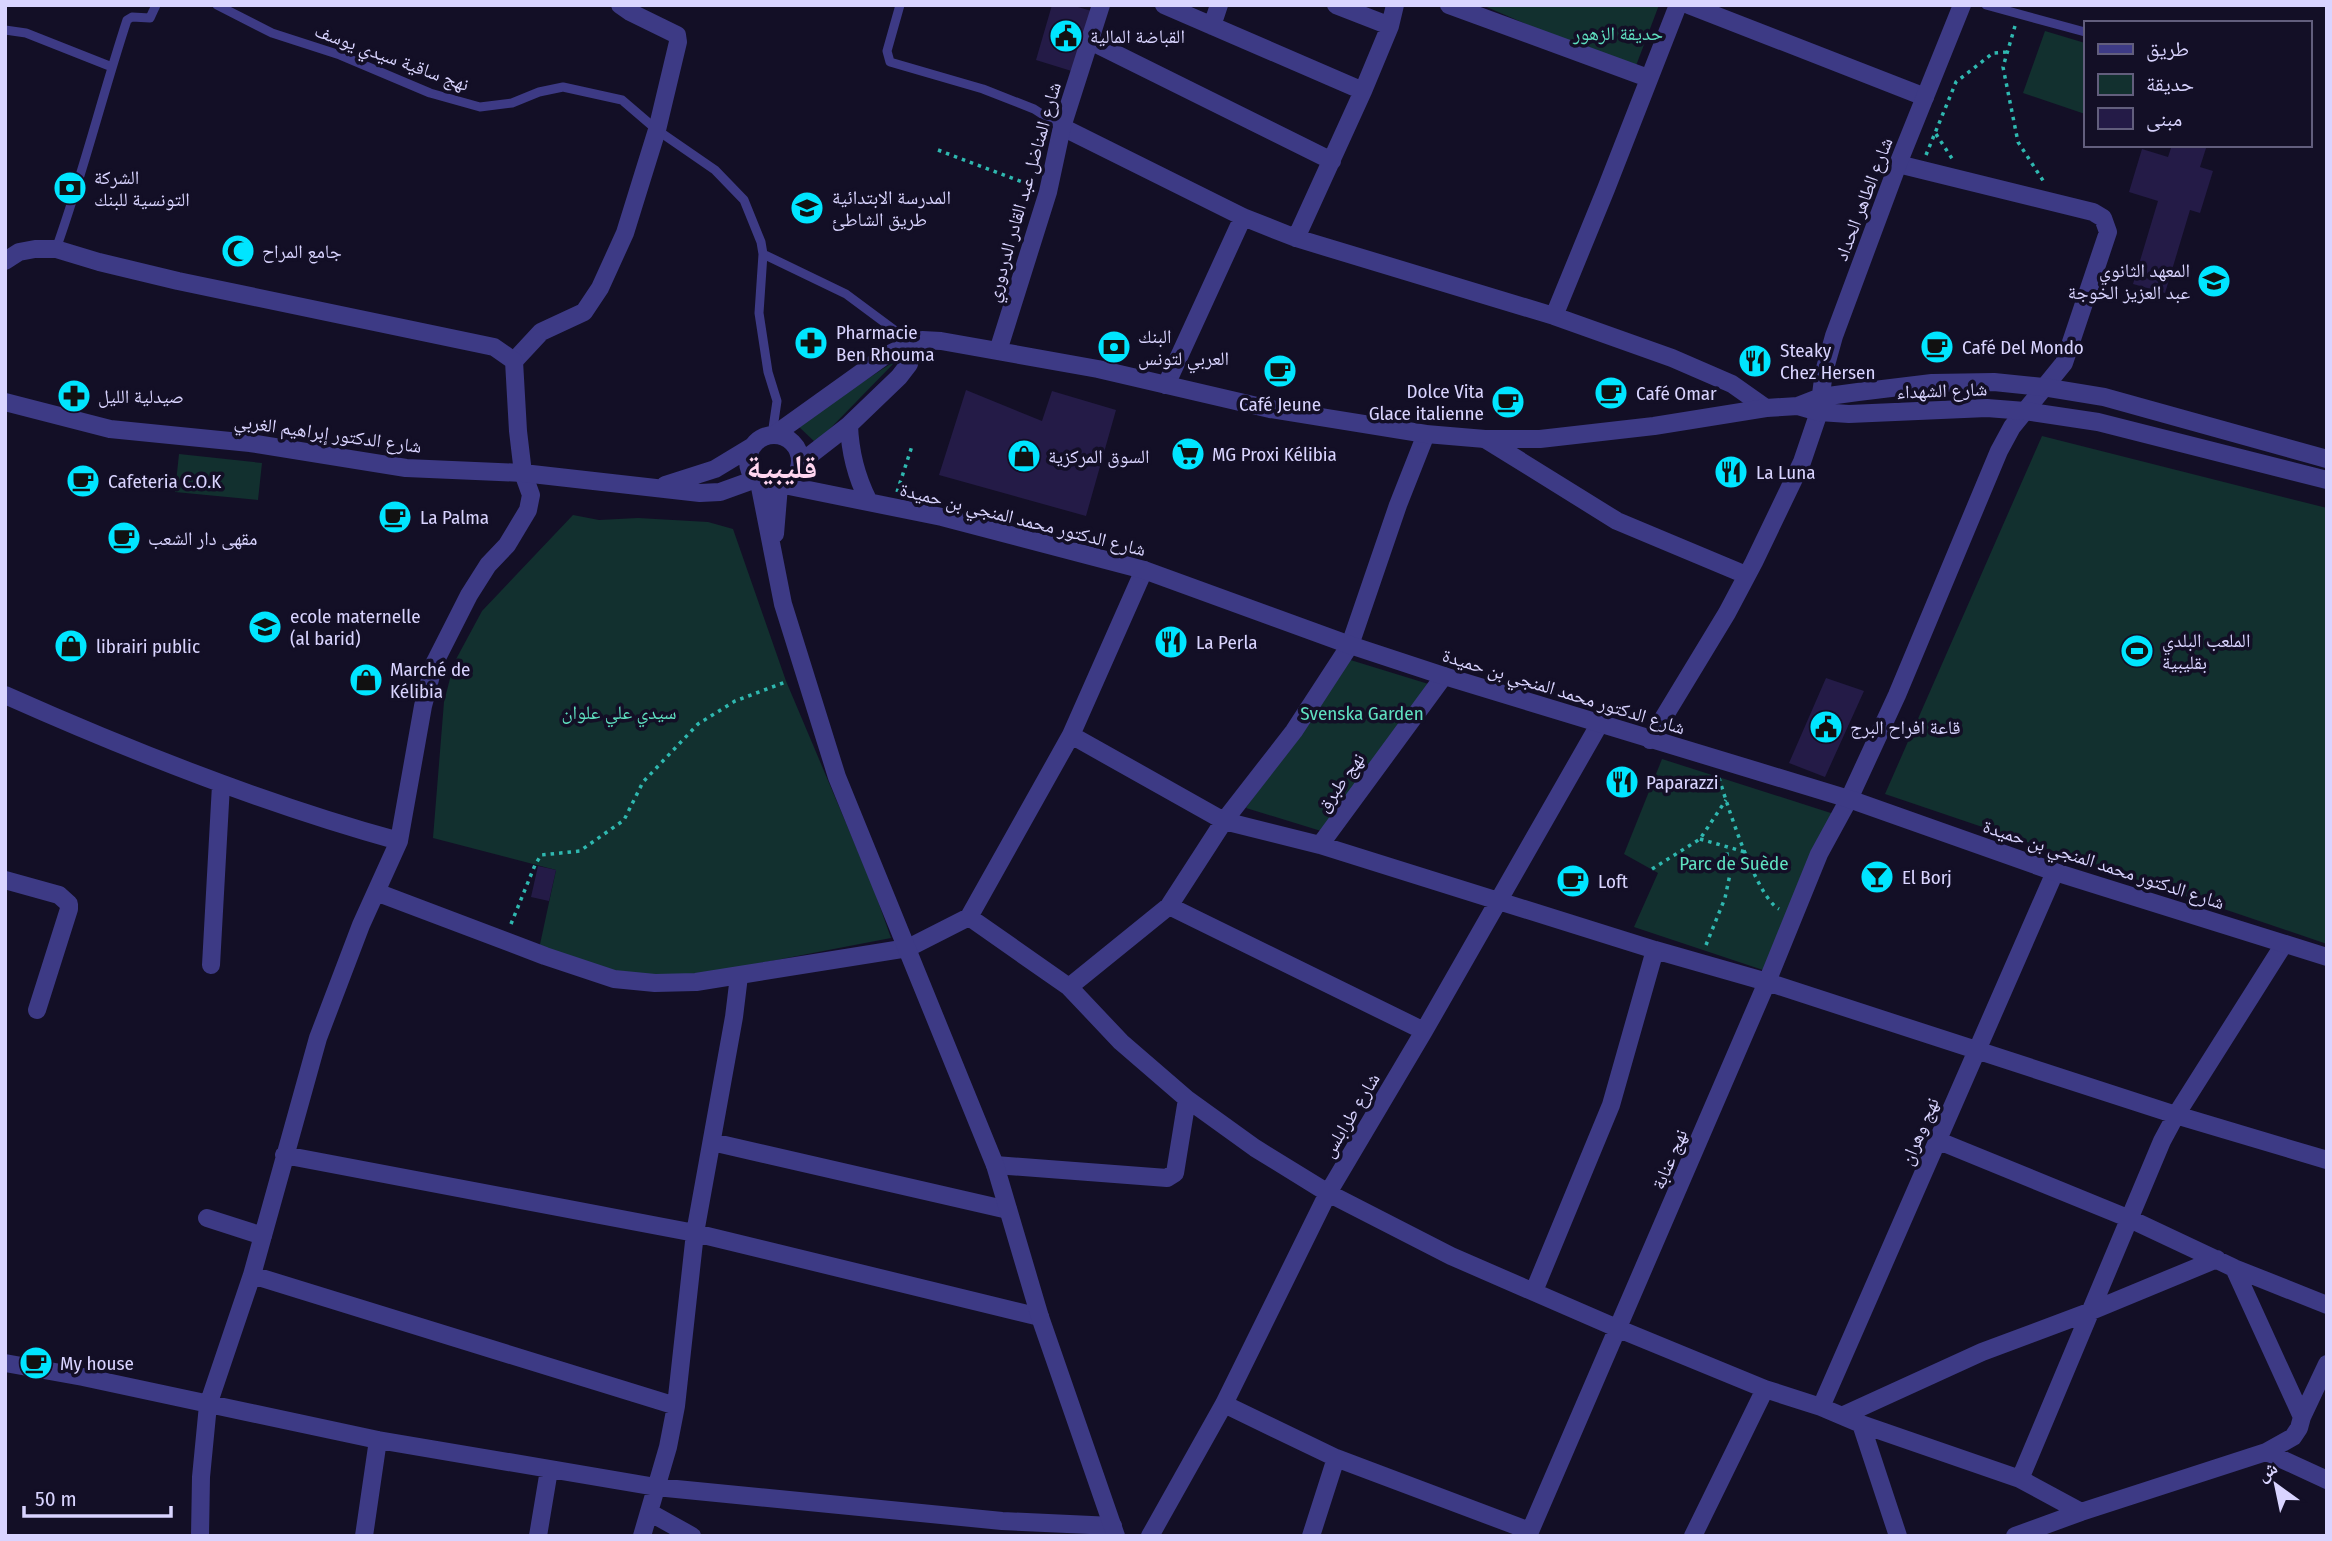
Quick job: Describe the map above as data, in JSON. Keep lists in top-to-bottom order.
{
  "streets": {
    "street": [
      "شارع المناضل عبد القادر الدردوري",
      "شارع الطاهر الحداد",
      "شارع الشهداء",
      "شارع الدكتور إبراهيم الغربي",
      "شارع الدكتور محمد المنجي بن حميدة",
      "نهج طبرق",
      "شارع طرابلس",
      "نهج وهران",
      "نهج عنابة"
    ],
    "lane": ["نهج ساقية سيدي يوسف"]
  },
  "crossings": [
    ["نهج ساقية سيدي يوسف", "شارع الدكتور إبراهيم الغربي"],
    ["نهج ساقية سيدي يوسف", "شارع الدكتور محمد المنجي بن حميدة"],
    ["شارع المناضل عبد القادر الدردوري", "شارع الشهداء"],
    ["شارع الطاهر الحداد", "شارع الشهداء"],
    ["شارع الطاهر الحداد", "شارع الدكتور محمد المنجي بن حميدة"],
    ["شارع الشهداء", "نهج عنابة"],
    ["شارع الدكتور إبراهيم الغربي", "شارع الدكتور محمد المنجي بن حميدة"],
    ["شارع الدكتور محمد المنجي بن حميدة", "نهج طبرق"],
    ["شارع الدكتور محمد المنجي بن حميدة", "شارع طرابلس"],
    ["شارع الدكتور محمد المنجي بن حميدة", "نهج وهران"],
    ["شارع الدكتور محمد المنجي بن حميدة", "نهج عنابة"]
  ],
  "districts": ["قليبية"],
  "parks": [
    "حديقة الزهور",
    "سيدي علي علوان",
    "Svenska Garden",
    "Parc de Suède"
  ],
  "places": {
    "public building": ["القباضة المالية", "قاعة افراح البرج"],
    "bank": ["الشركة التونسية للبنك", "البنك العربي لتونس"],
    "school or university": ["المدرسة الابتدائية طريق الشاطئ", "المعهد الثانوي عبد العزيز الخوجة", "ecole maternelle (al barid)"],
    "mosque": ["جامع المراح"],
    "pharmacy": ["Pharmacie Ben Rhouma", "صيدلية الليل"],
    "cafe": [
      "Café Del Mondo",
      "Café Jeune",
      "Café Omar",
      "Dolce Vita Glace italienne",
      "Cafeteria C.O.K",
      "La Palma",
      "مقهى دار الشعب",
      "Loft",
      "My house"
    ],
    "restaurant": [
      "Steaky Chez Hersen",
      "La Luna",
      "La Perla",
      "Paparazzi"
    ],
    "supermarket": ["MG Proxi Kélibia"],
    "shop": ["السوق المركزية", "librairi public", "Marché de Kélibia"],
    "sports": ["الملعب البلدي بقليبية"],
    "bar": ["El Borj"]
  },
  "legend": ["طريق", "حديقة", "مبنى"],
  "scale_bar": "50 m",
  "north": "top left"
}
